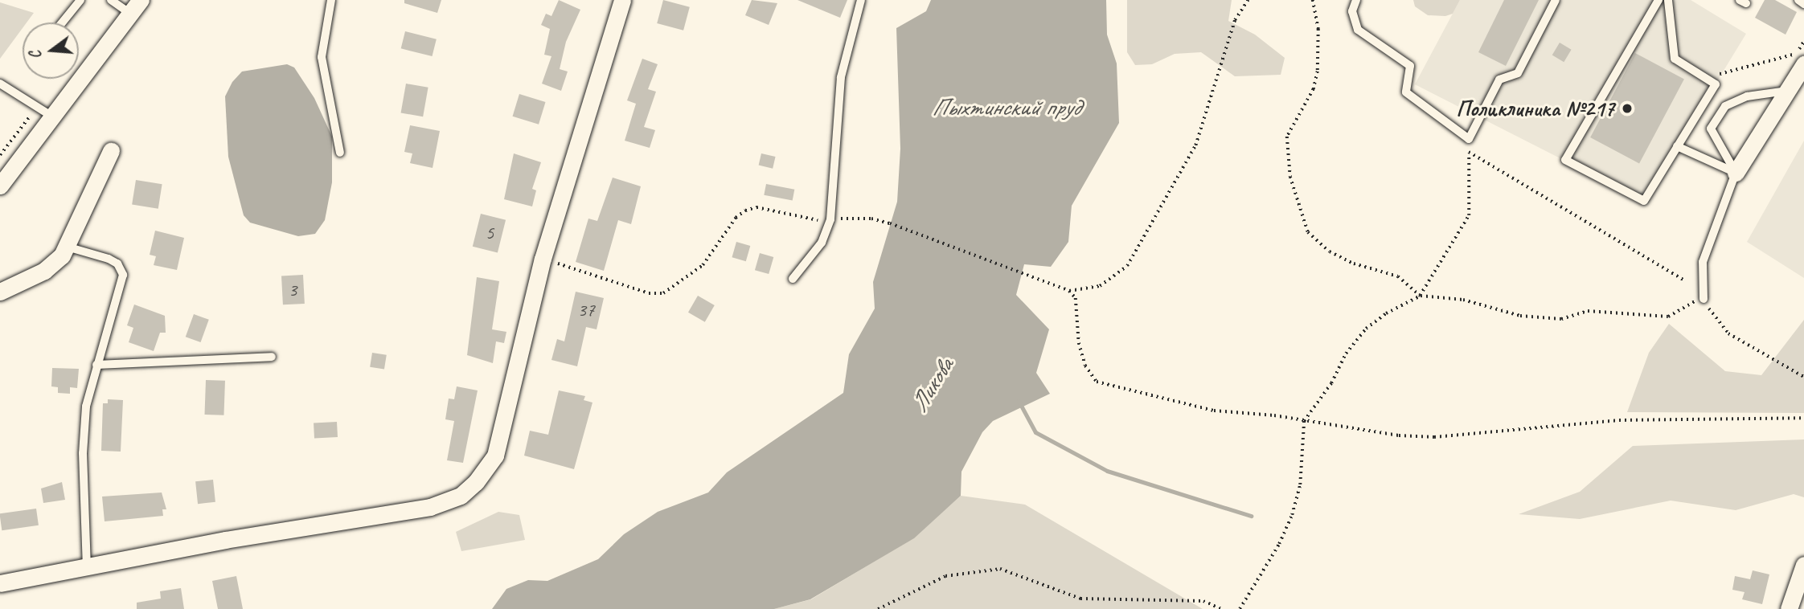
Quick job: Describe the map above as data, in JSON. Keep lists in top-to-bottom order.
{
  "water": ["Пыхтинский пруд", "Ликова"],
  "places": ["Поликлиника №217"],
  "house_numbers": ["5", "3", "37"],
  "north": "left"
}
